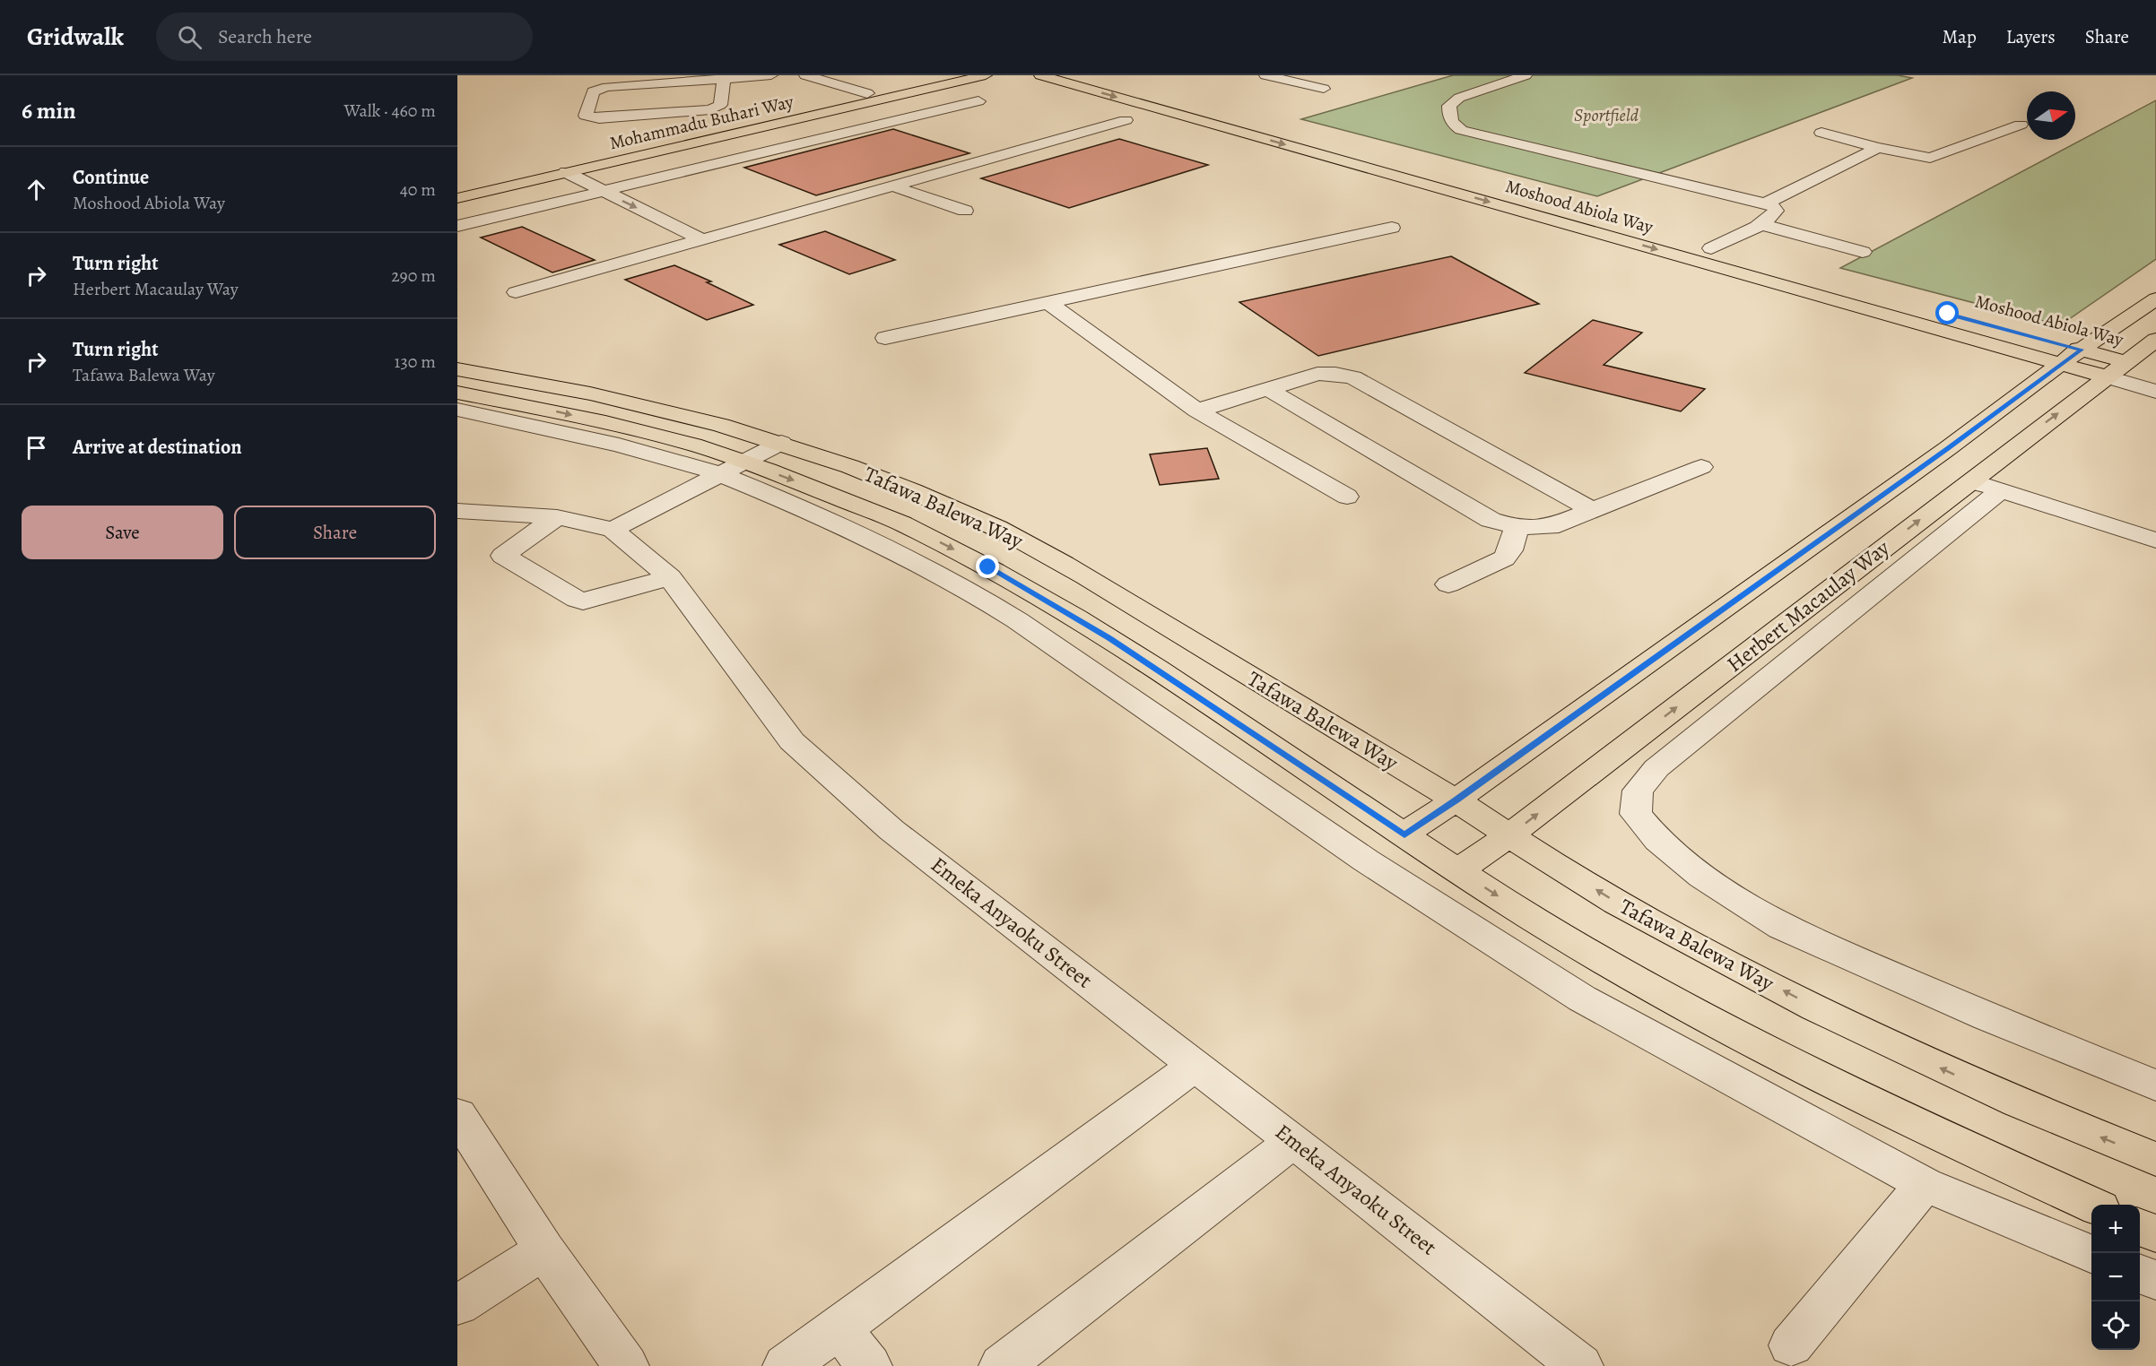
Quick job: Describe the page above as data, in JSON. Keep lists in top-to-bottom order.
{
  "streets": {
    "main road": [
      "Mohammadu Buhari Way",
      "Moshood Abiola Way",
      "Tafawa Balewa Way",
      "Herbert Macaulay Way"
    ],
    "street": ["Emeka Anyaoku Street"]
  },
  "crossings": [
    ["Moshood Abiola Way", "Herbert Macaulay Way"],
    ["Tafawa Balewa Way", "Herbert Macaulay Way"]
  ],
  "parks": ["Sportfield"],
  "north": "right",
  "page": {
    "header": "Gridwalk",
    "search": "Search here",
    "nav": ["Map", "Layers", "Share"],
    "heading": ["6 min", "Walk · 460 m"],
    "list": [
      ["Continue", "Moshood Abiola Way", "40 m"],
      ["Turn right", "Herbert Macaulay Way", "290 m"],
      ["Turn right", "Tafawa Balewa Way", "130 m"],
      "Arrive at destination"
    ],
    "buttons": ["Save", "Share"],
    "map_buttons": ["+", "−"]
  }
}
